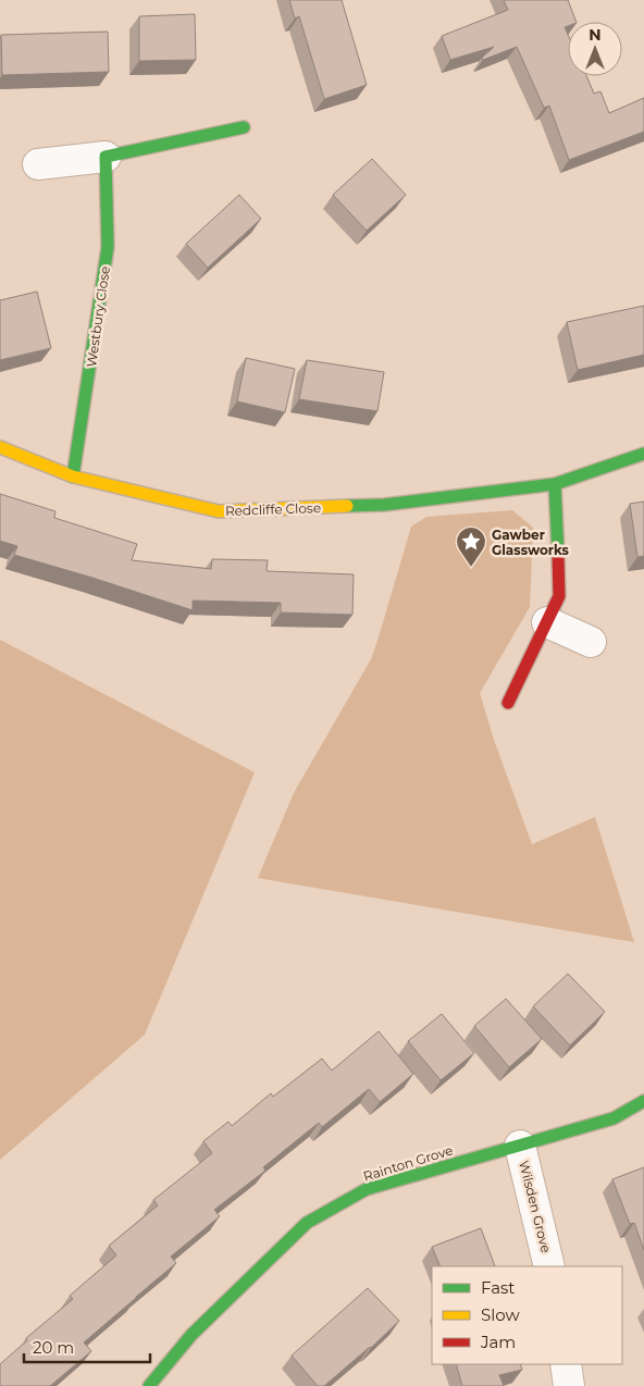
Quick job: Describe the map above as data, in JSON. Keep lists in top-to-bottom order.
{
  "streets": {
    "street": [
      "Westbury Close",
      "Redcliffe Close",
      "Rainton Grove",
      "Wilsden Grove"
    ]
  },
  "crossings": [
    ["Westbury Close", "Redcliffe Close"],
    ["Rainton Grove", "Wilsden Grove"]
  ],
  "places": {
    "place": ["Gawber Glassworks"]
  },
  "legend": ["Fast", "Slow", "Jam"],
  "scale_bar": "20 m",
  "north": "top"
}
